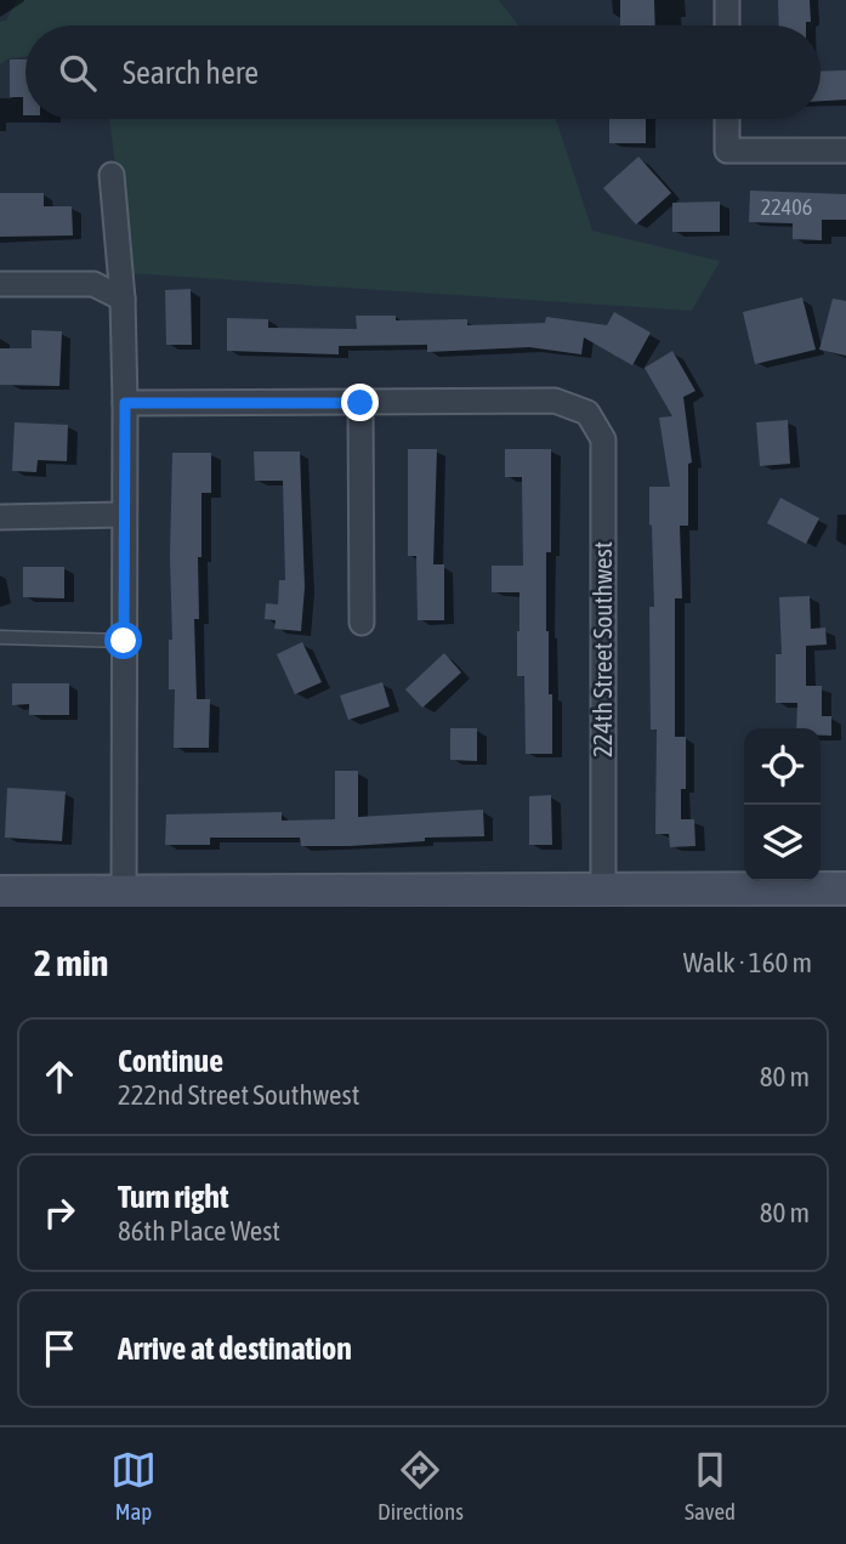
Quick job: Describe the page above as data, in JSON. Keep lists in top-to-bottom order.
{
  "streets": {
    "street": ["224th Street Southwest"]
  },
  "house_numbers": ["22406"],
  "page": {
    "search": "Search here",
    "heading": ["2 min", "Walk · 160 m"],
    "list": [
      ["Continue", "222nd Street Southwest", "80 m"],
      ["Turn right", "86th Place West", "80 m"],
      "Arrive at destination"
    ],
    "nav": ["Map", "Directions", "Saved"]
  }
}
